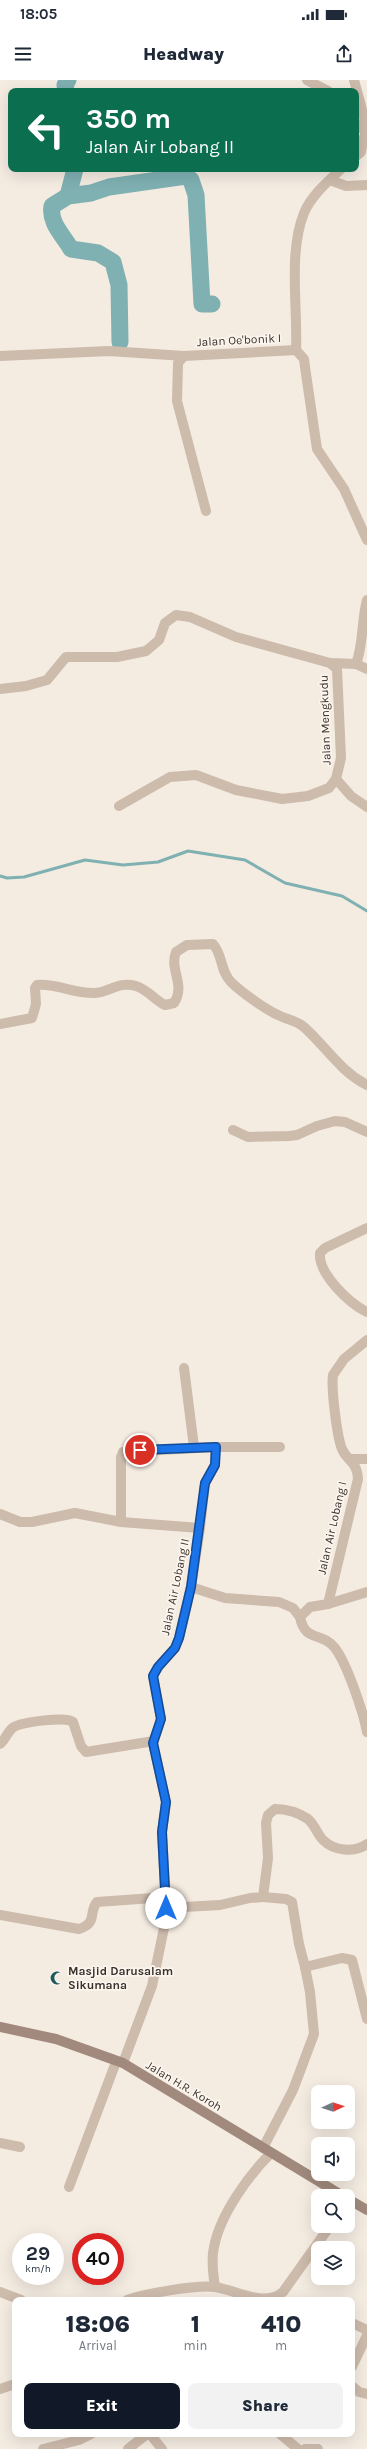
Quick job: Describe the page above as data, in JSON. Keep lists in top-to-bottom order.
{
  "streets": {
    "main road": ["Jalan H.R. Koroh"],
    "street": [
      "Jalan Oe'bonik I",
      "Jalan Mengkudu",
      "Jalan Air Lobang I",
      "Jalan Air Lobang II"
    ]
  },
  "crossings": [
    ["Jalan Air Lobang II", "Jalan H.R. Koroh"]
  ],
  "places": {
    "mosque": ["Masjid Darusalam Sikumana"]
  },
  "north": "right",
  "page": {
    "status": "18:05",
    "header": "Headway",
    "turn": ["350 m", "Jalan Air Lobang II"],
    "speed": "29 km/h",
    "limit": "40",
    "eta": [
      "18:06",
      "Arrival",
      "1",
      "min",
      "410",
      "m"
    ],
    "buttons": ["Exit", "Share"]
  }
}
